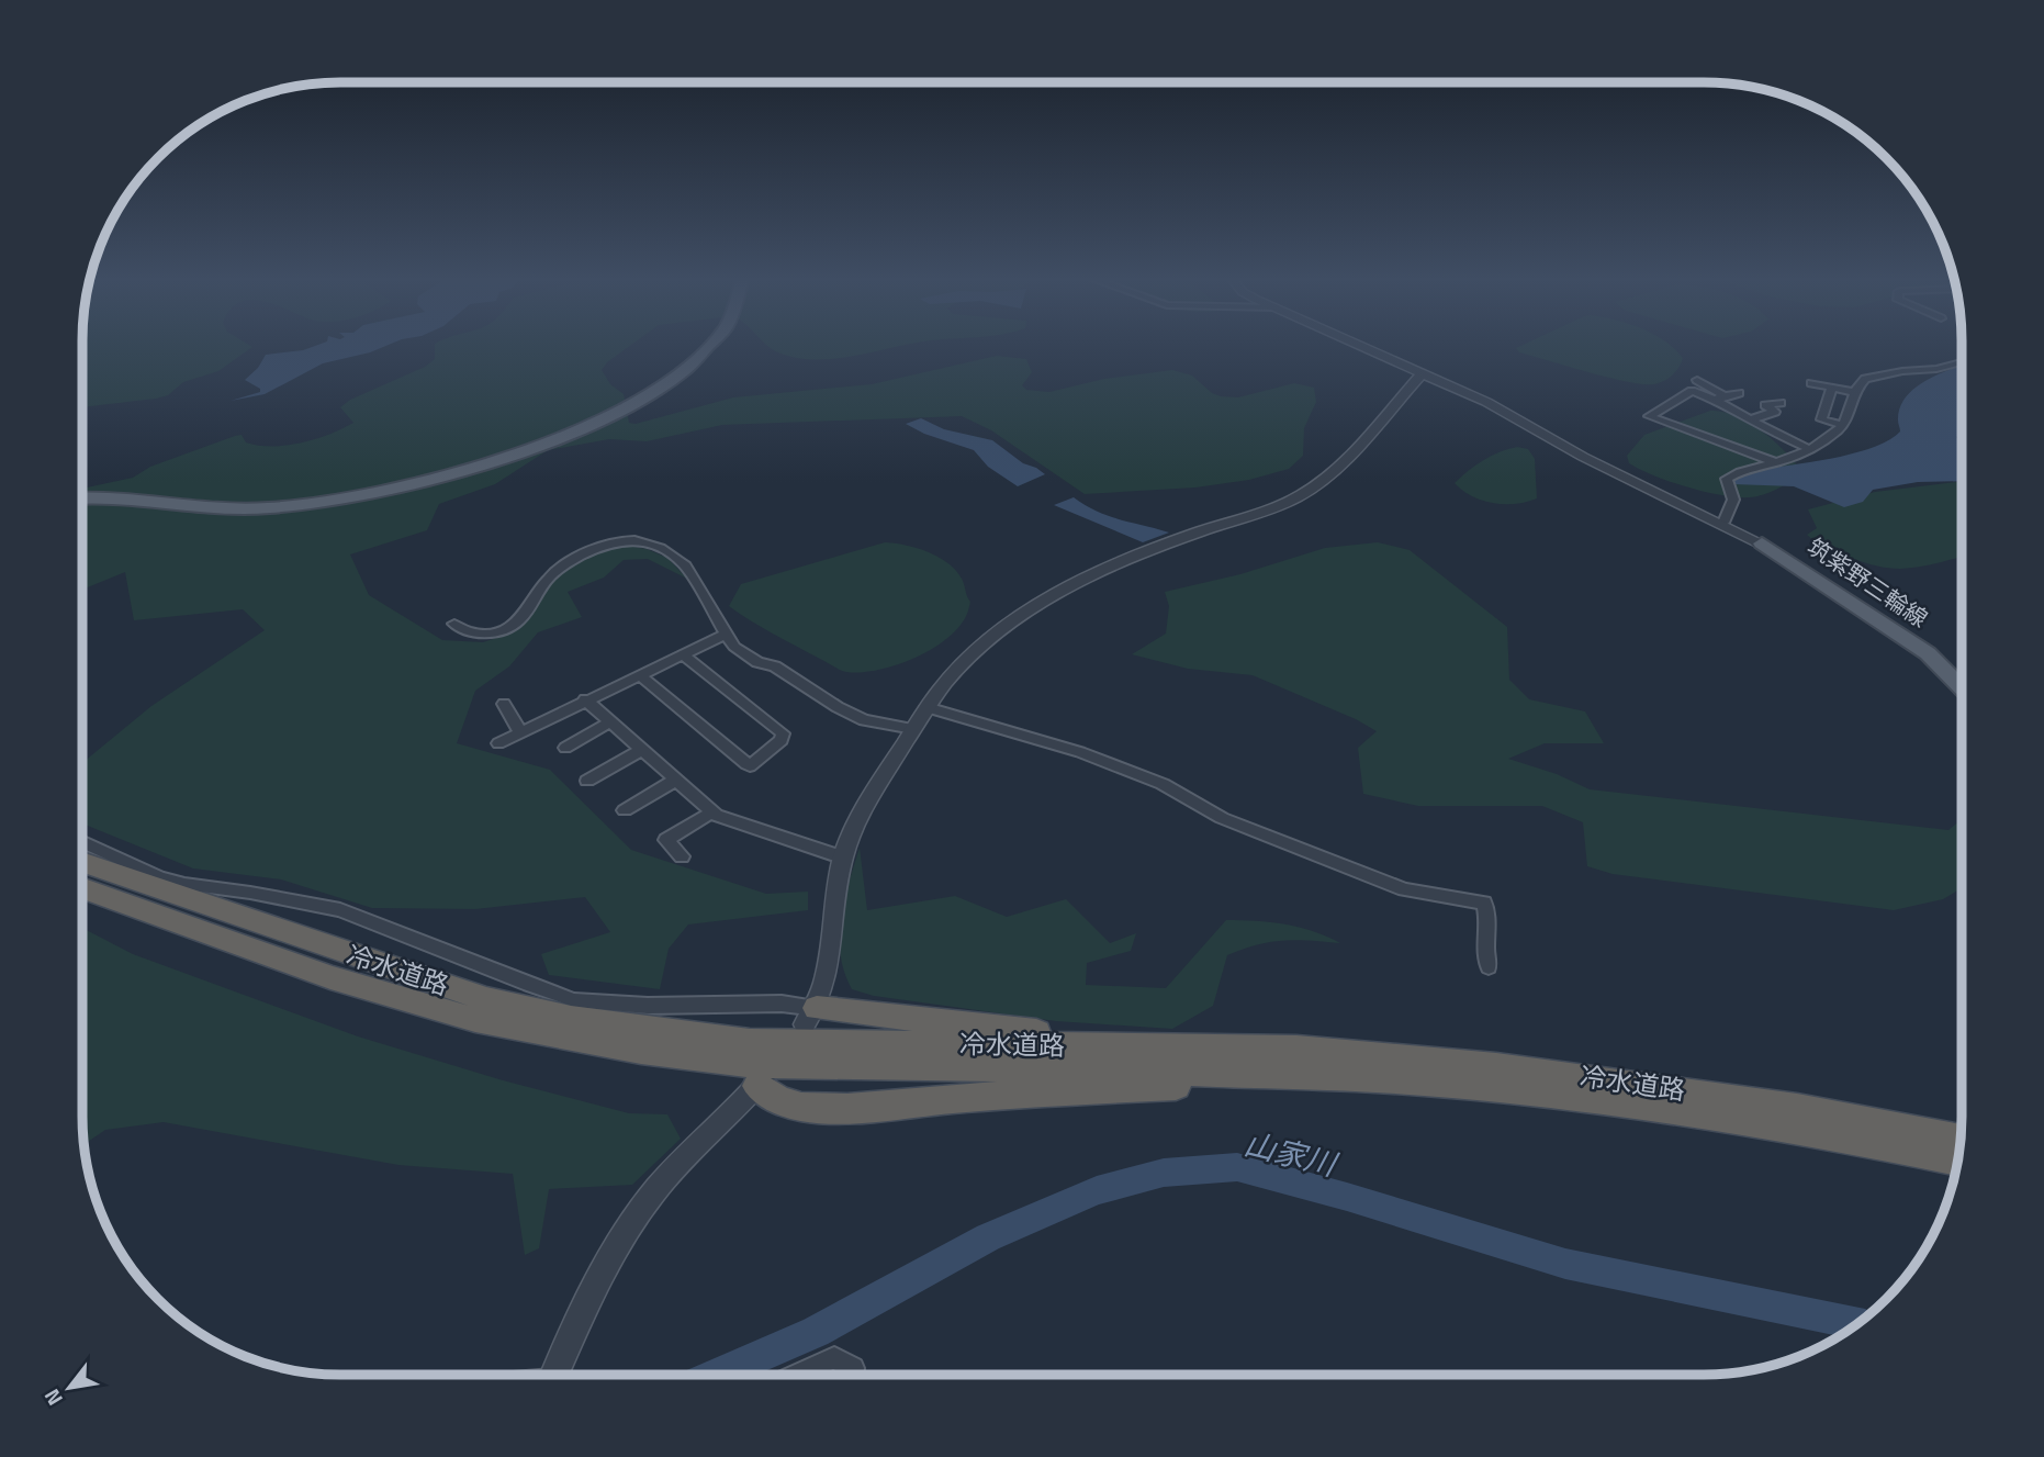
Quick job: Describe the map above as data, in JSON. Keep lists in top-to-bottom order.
{
  "streets": {
    "highway": ["冷水道路"],
    "main road": ["筑紫野三輪線"]
  },
  "water": ["山家川"],
  "north": "bottom left"
}
